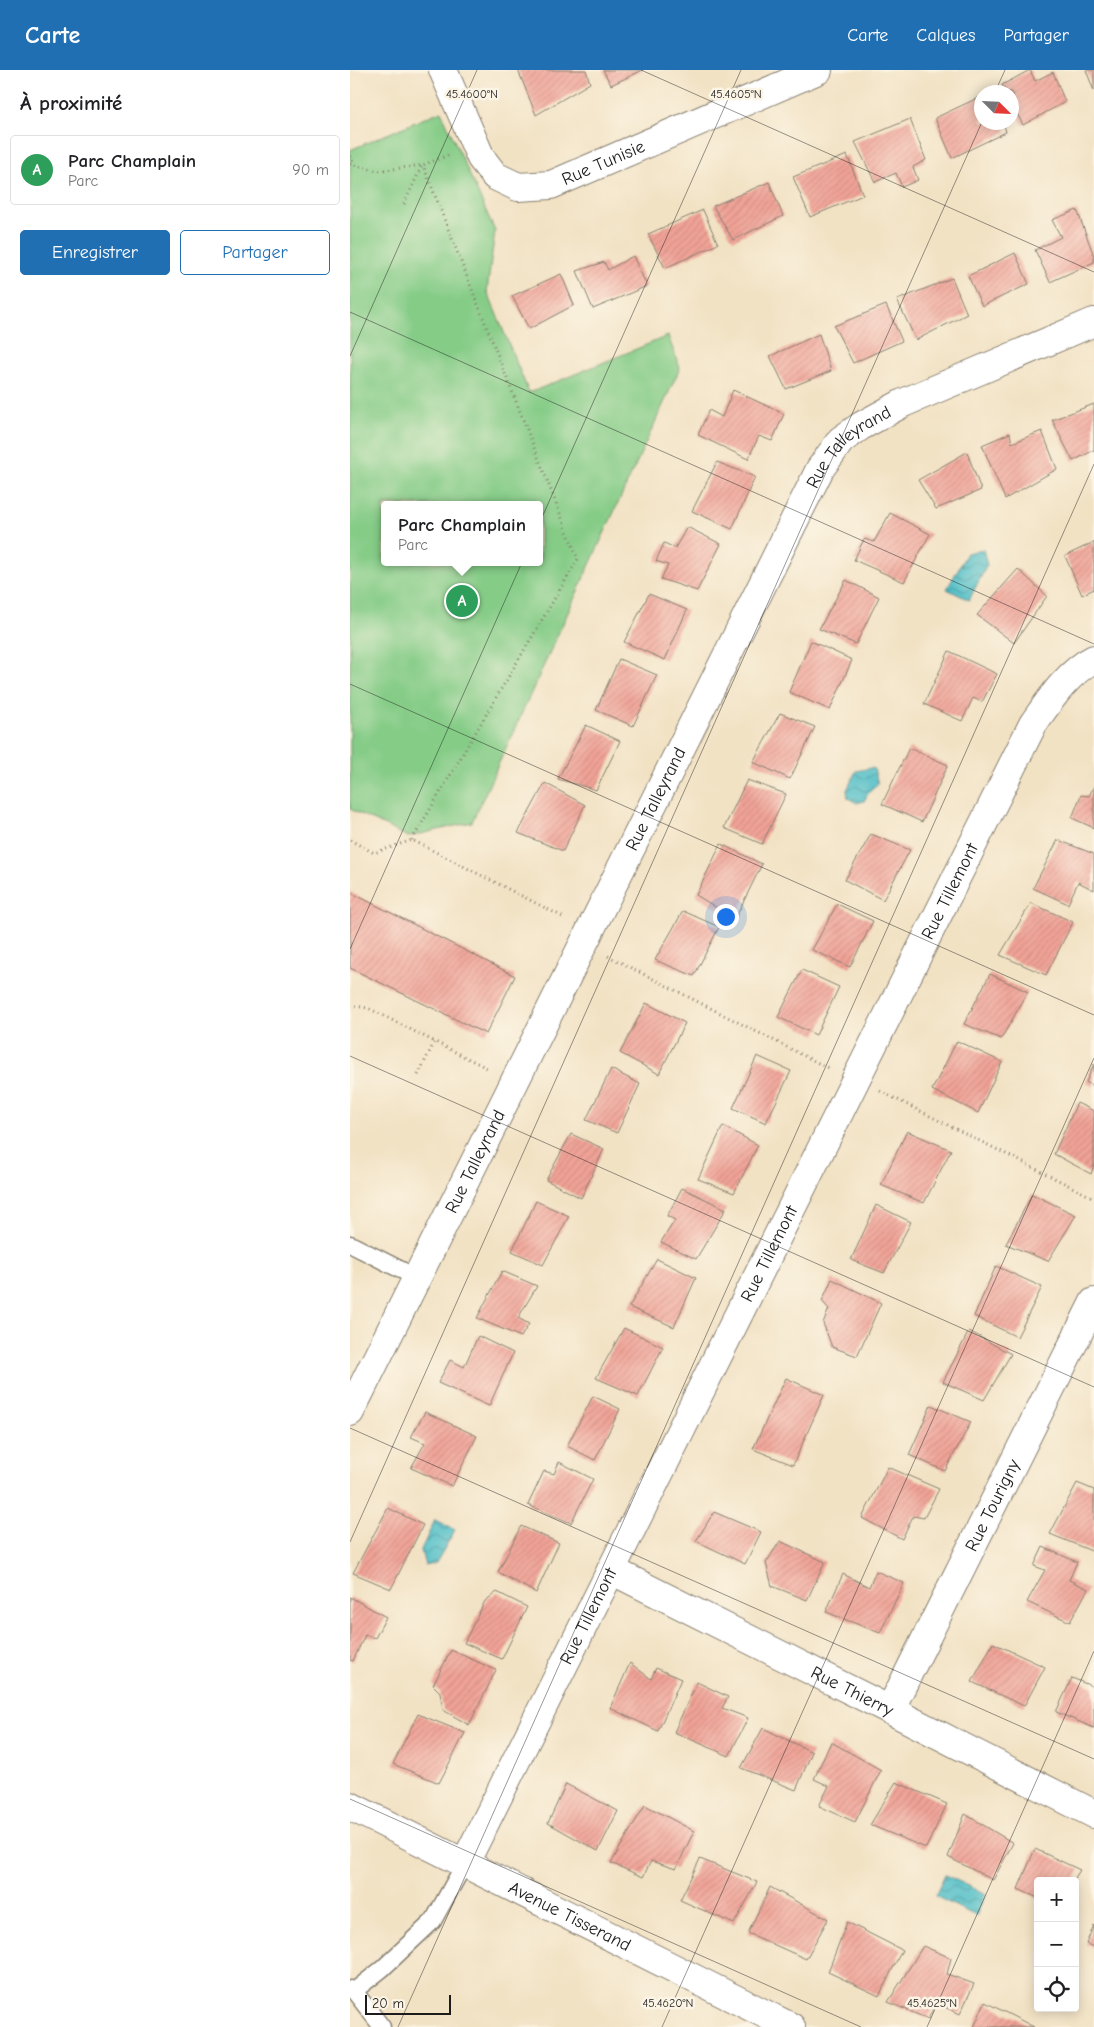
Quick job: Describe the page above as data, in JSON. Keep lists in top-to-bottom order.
{
  "streets": {
    "street": [
      "Rue Tunisie",
      "Rue Talleyrand",
      "Rue Tillemont",
      "Rue Tourigny",
      "Rue Thierry",
      "Avenue Tisserand"
    ]
  },
  "crossings": [
    ["Rue Tillemont", "Rue Thierry"],
    ["Rue Tillemont", "Avenue Tisserand"],
    ["Rue Tourigny", "Rue Thierry"]
  ],
  "scale_bar": "20 m",
  "north": "bottom right",
  "page": {
    "header": "Carte",
    "nav": ["Carte", "Calques", "Partager"],
    "heading": "À proximité",
    "list": [
      {
        "mark": "A",
        "name": "Parc Champlain",
        "note": "Parc",
        "value": "90 m"
      }
    ],
    "buttons": ["Enregistrer", "Partager"],
    "popup": ["Parc Champlain", "Parc"],
    "pins": "A",
    "map_buttons": ["+", "−"],
    "scale": "20 m"
  },
  "coordinates": [
    "45.4605°N",
    "45.4600°N",
    "45.4620°N",
    "45.4625°N"
  ]
}
